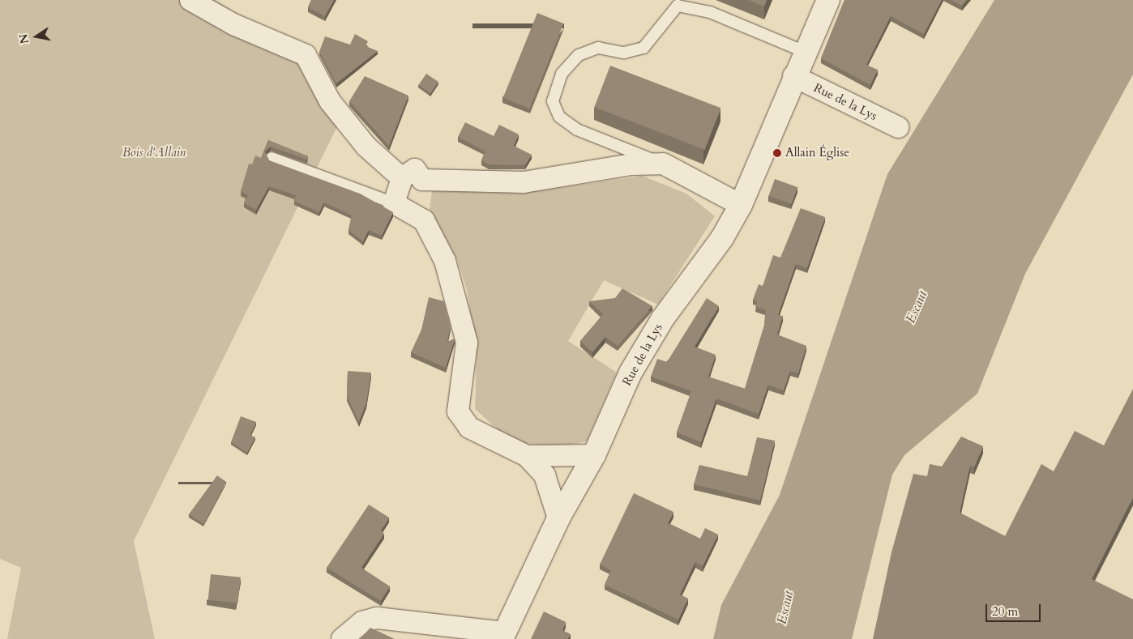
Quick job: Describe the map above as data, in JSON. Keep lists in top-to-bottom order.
{
  "streets": {
    "main road": ["Rue de la Lys"]
  },
  "water": ["Escaut"],
  "parks": ["Bois d'Allain"],
  "places": ["Allain Église"],
  "scale_bar": "20 m",
  "north": "left"
}
